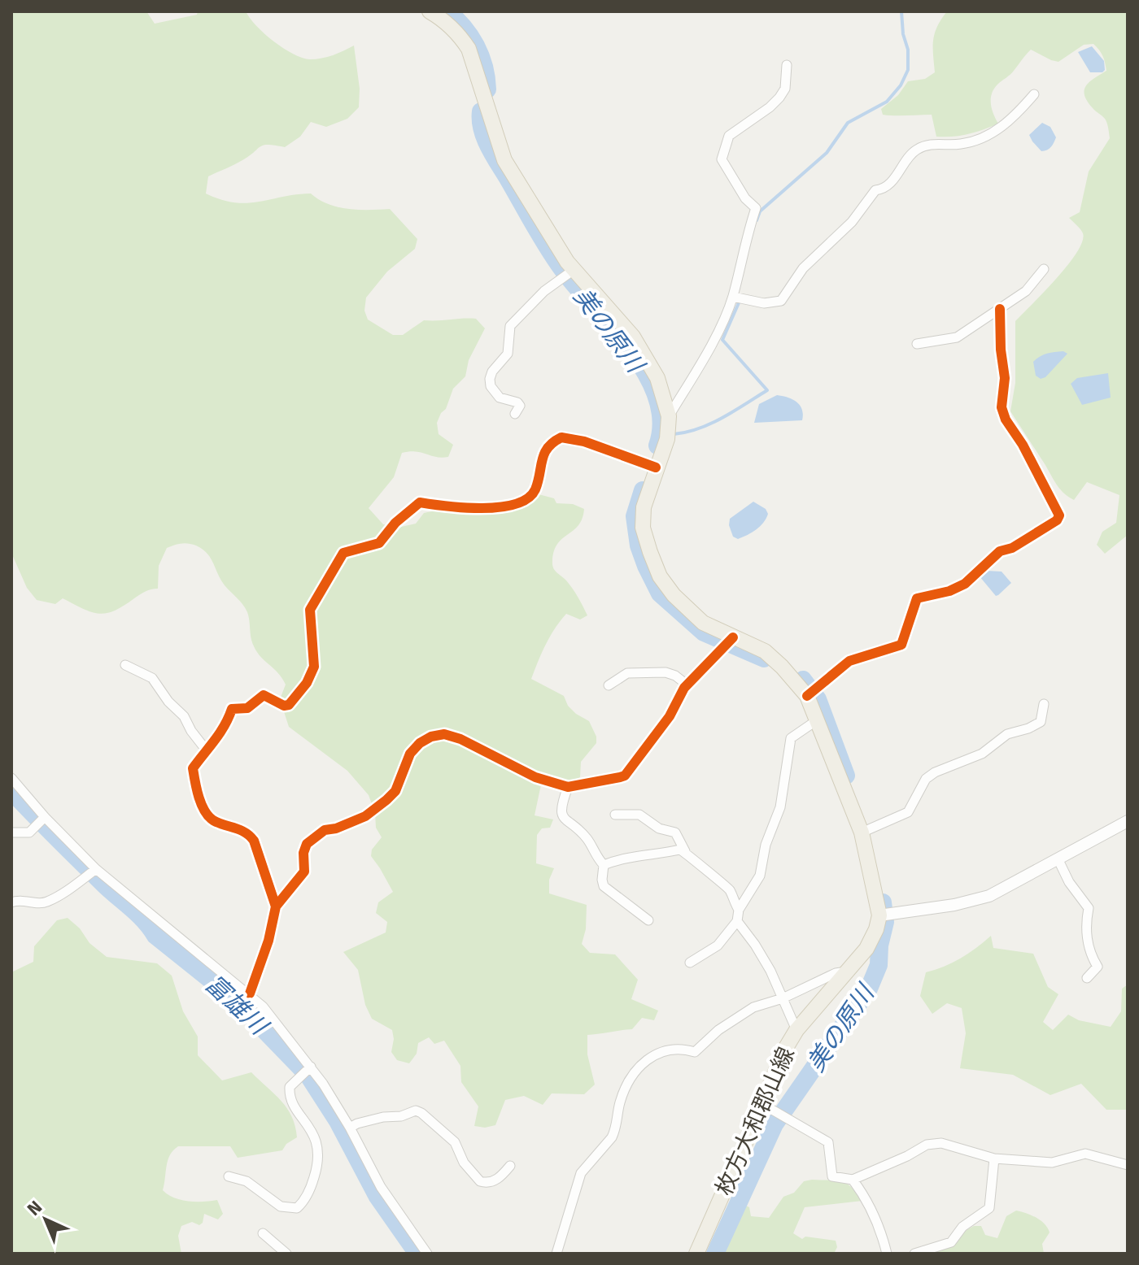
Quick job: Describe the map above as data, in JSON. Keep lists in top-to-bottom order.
{
  "streets": {
    "main road": ["枚方大和郡山線"]
  },
  "water": ["美の原川", "富雄川"],
  "north": "top left"
}
